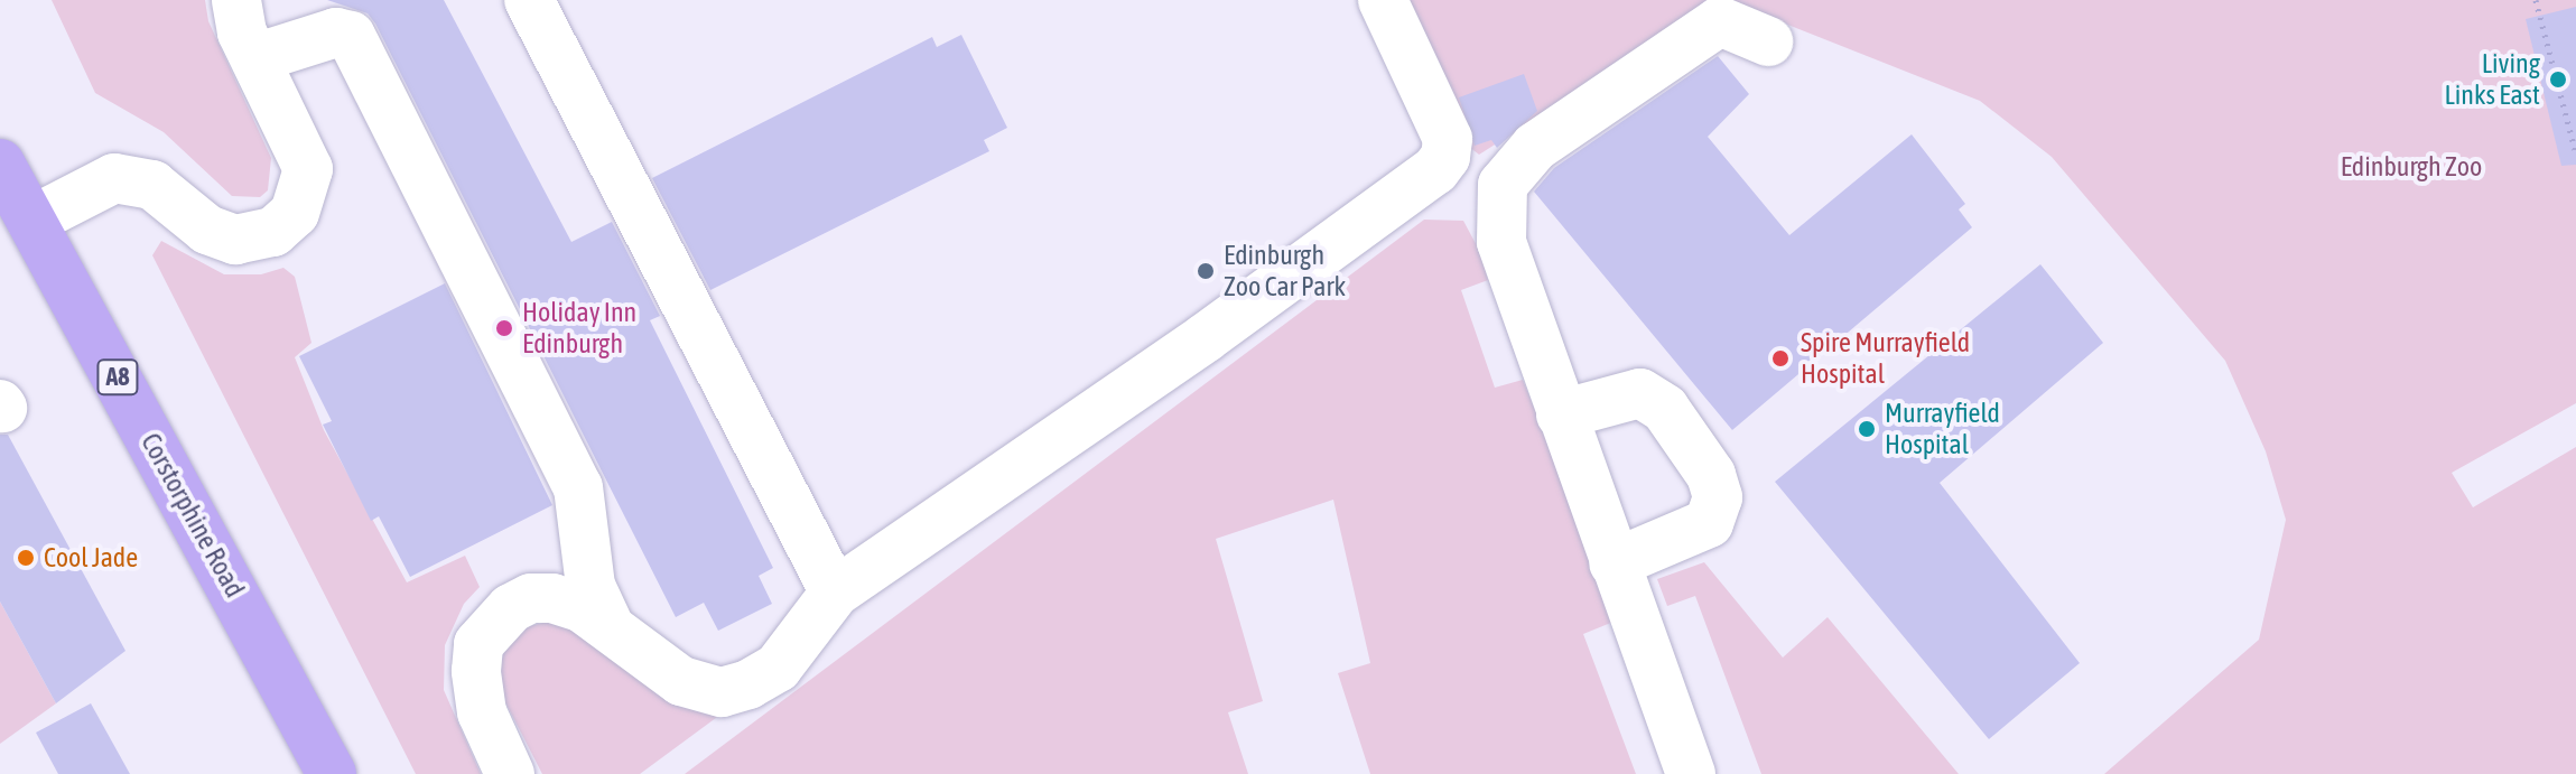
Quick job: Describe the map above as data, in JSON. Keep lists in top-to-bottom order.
{
  "streets": {
    "main road": ["A8", "Corstorphine Road"]
  },
  "parks": ["Edinburgh Zoo"],
  "places": [
    "Living Links East",
    "Edinburgh Zoo Car Park",
    "Holiday Inn Edinburgh",
    "Spire Murrayfield Hospital",
    "Murrayfield Hospital",
    "Cool Jade"
  ]
}
